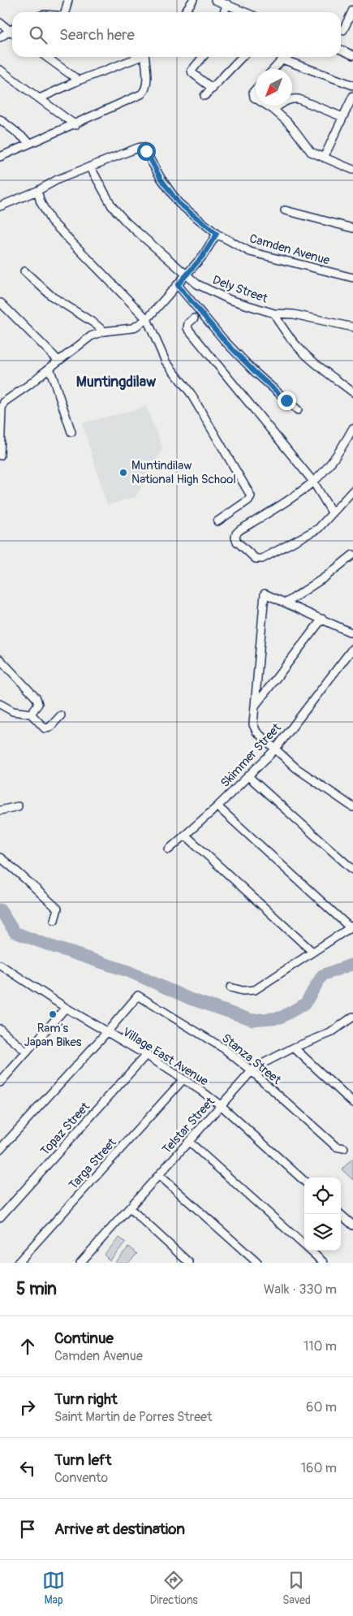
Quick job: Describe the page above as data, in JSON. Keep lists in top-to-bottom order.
{
  "streets": {
    "street": [
      "Camden Avenue",
      "Dely Street",
      "Skimmer Street",
      "Village East Avenue",
      "Stanza Street",
      "Telstar Street",
      "Topaz Street",
      "Targa Street"
    ]
  },
  "crossings": [
    ["Camden Avenue", "Dely Street"],
    ["Village East Avenue", "Stanza Street"],
    ["Village East Avenue", "Telstar Street"],
    ["Village East Avenue", "Topaz Street"],
    ["Village East Avenue", "Targa Street"],
    ["Stanza Street", "Telstar Street"]
  ],
  "districts": ["Muntingdilaw"],
  "places": ["Muntindilaw National High School", "Ram's Japan Bikes"],
  "north": "bottom left",
  "page": {
    "search": "Search here",
    "heading": ["5 min", "Walk · 330 m"],
    "list": [
      ["Continue", "Camden Avenue", "110 m"],
      ["Turn right", "Saint Martin de Porres Street", "60 m"],
      ["Turn left", "Convento", "160 m"],
      "Arrive at destination"
    ],
    "nav": ["Map", "Directions", "Saved"]
  }
}
